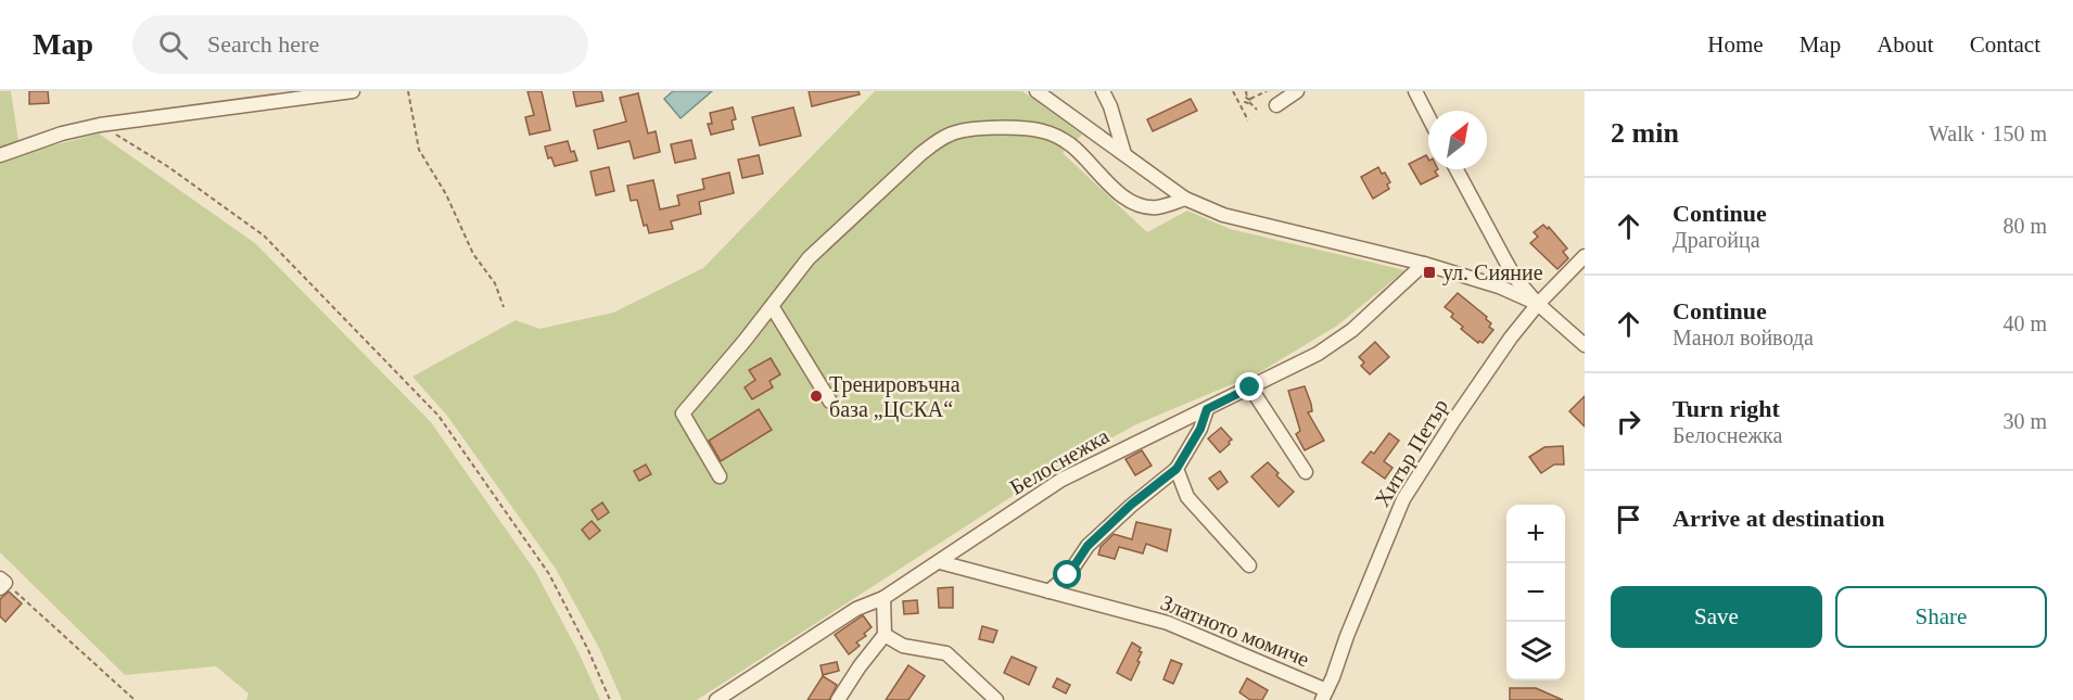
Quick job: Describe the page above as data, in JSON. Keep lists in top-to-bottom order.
{
  "streets": {
    "street": ["Хитър Петър", "Белоснежка", "Златното момиче"]
  },
  "crossings": [
    ["Хитър Петър", "Златното момиче"],
    ["Белоснежка", "Златното момиче"]
  ],
  "places": {
    "transit": ["ул. Сияние"],
    "other": ["Тренировъчна база „ЦСКА“"]
  },
  "north": "top right",
  "page": {
    "header": "Map",
    "search": "Search here",
    "nav": [
      "Home",
      "Map",
      "About",
      "Contact"
    ],
    "heading": ["2 min", "Walk · 150 m"],
    "list": [
      ["Continue", "Драгойца", "80 m"],
      ["Continue", "Манол войвода", "40 m"],
      ["Turn right", "Белоснежка", "30 m"],
      "Arrive at destination"
    ],
    "map_buttons": ["+", "−"],
    "buttons": ["Save", "Share"]
  }
}
